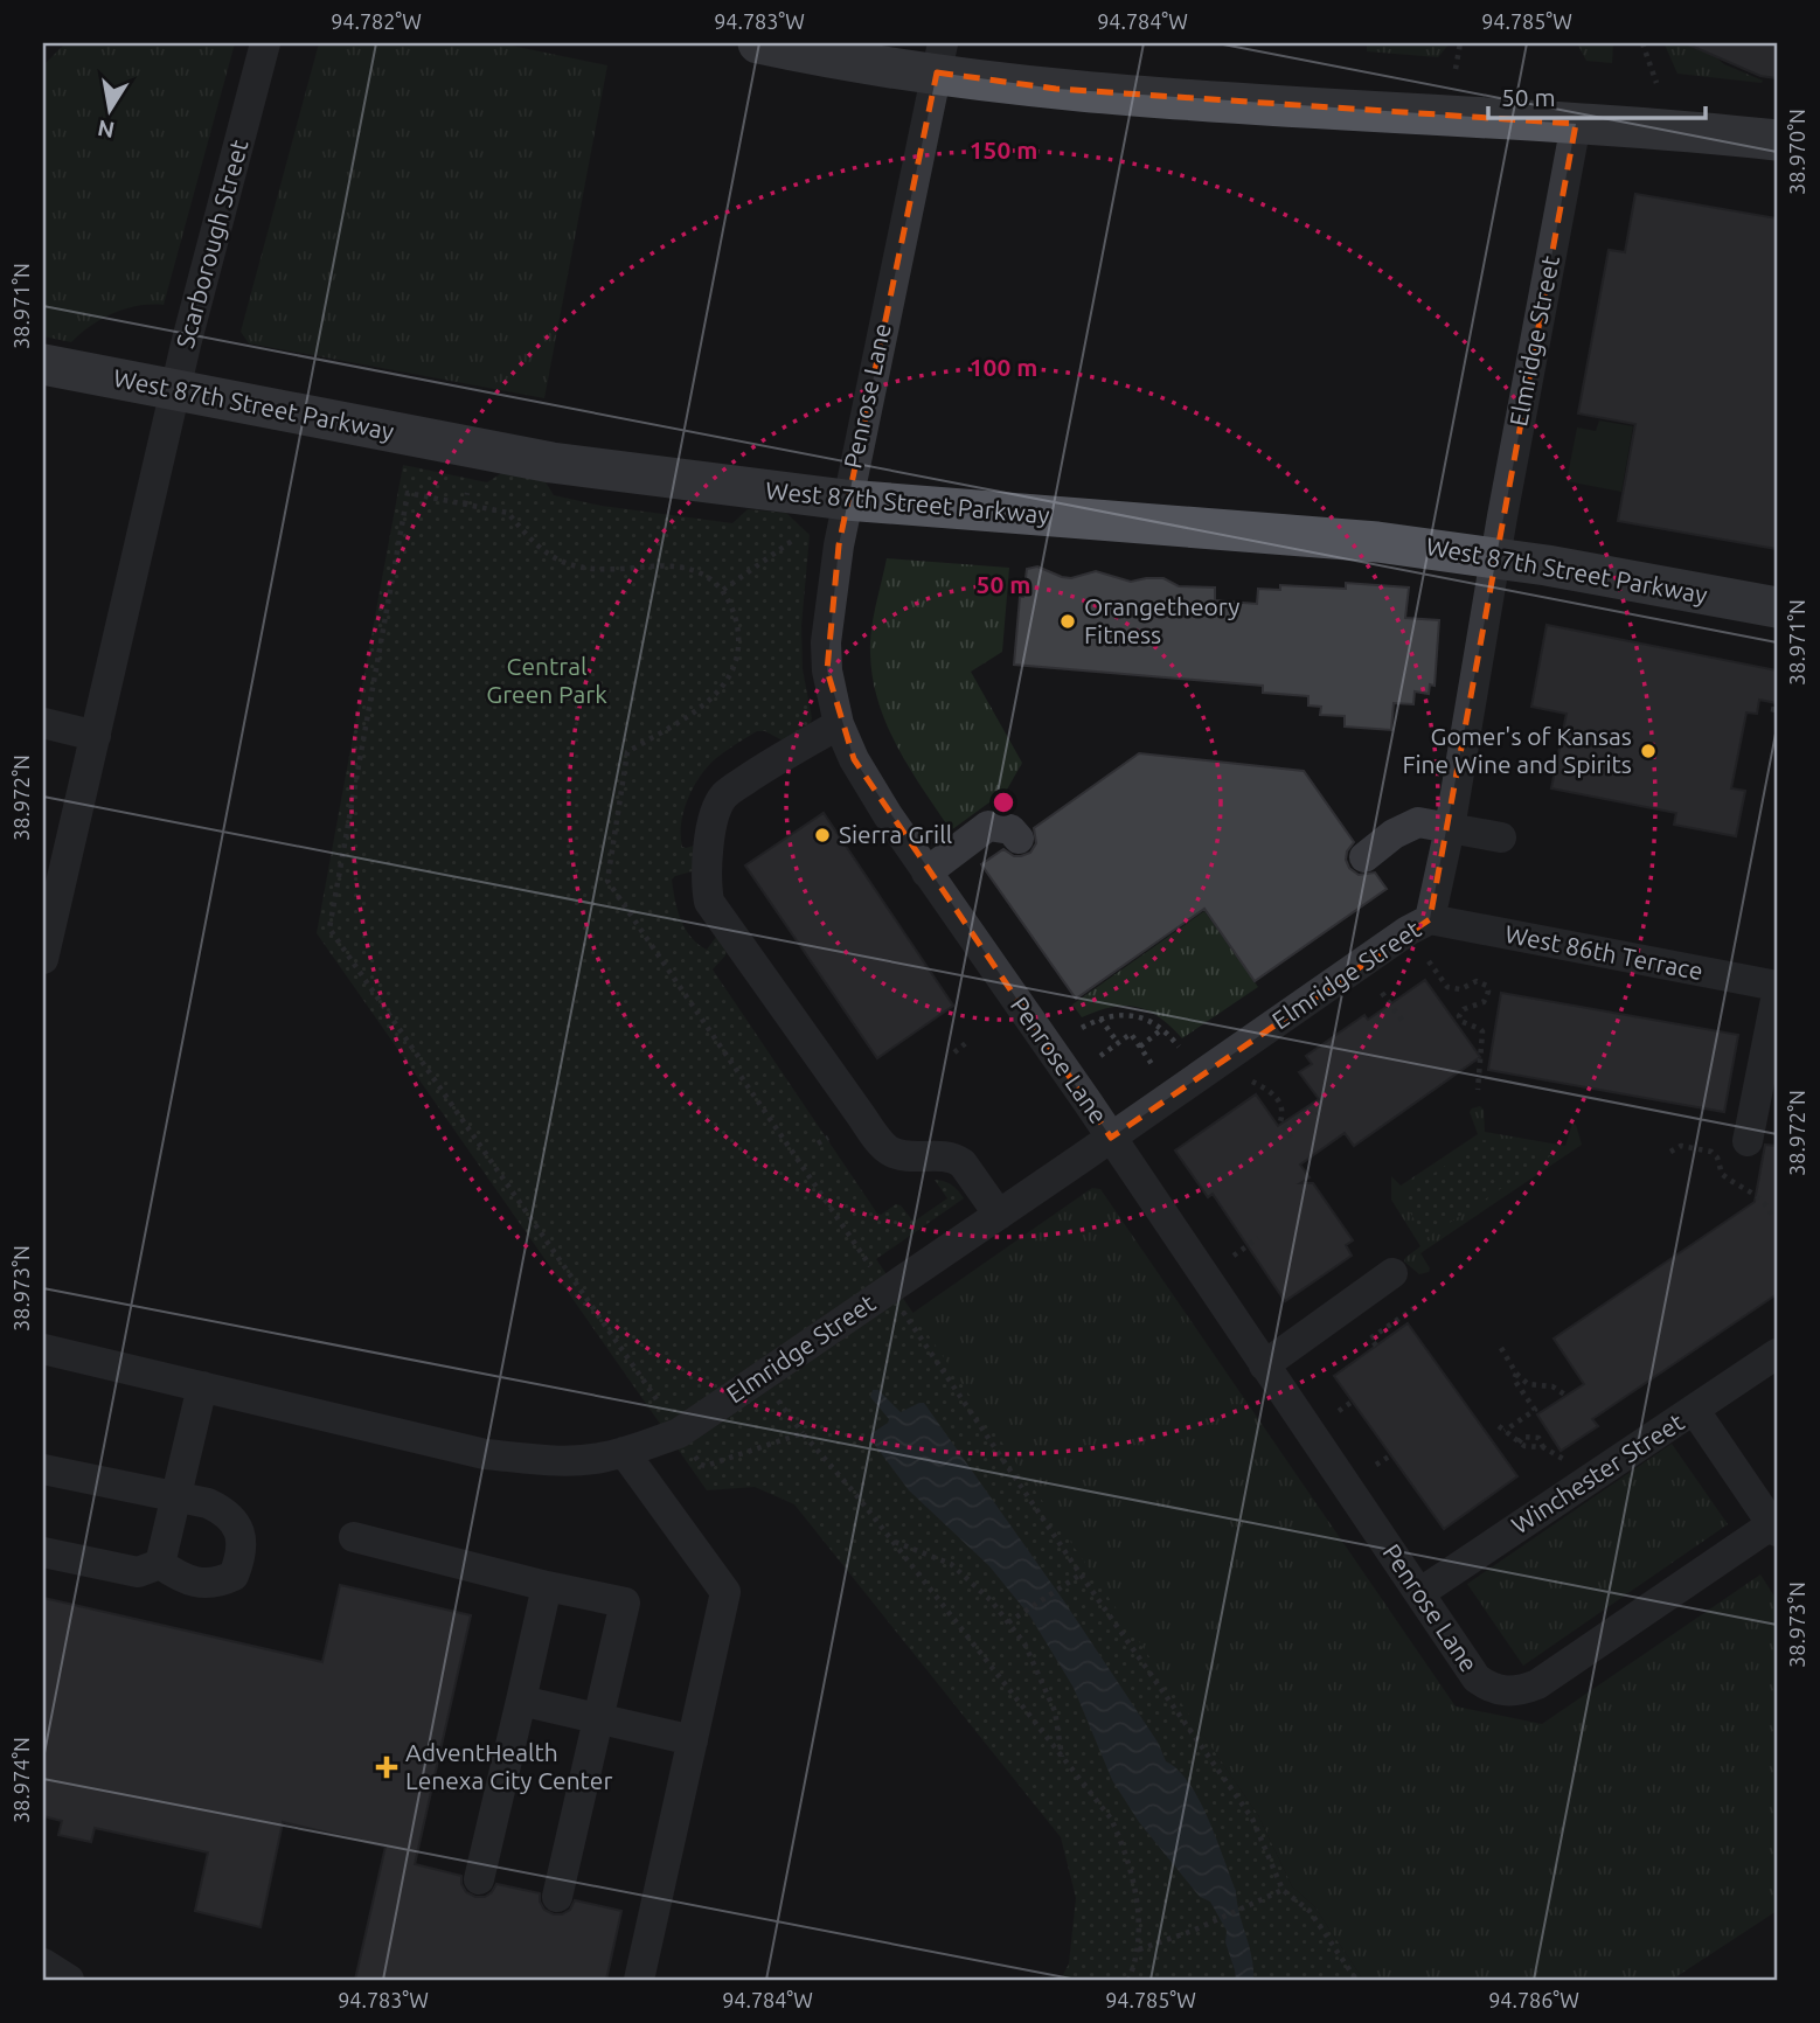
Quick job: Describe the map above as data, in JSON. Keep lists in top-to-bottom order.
{
  "streets": {
    "main road": ["West 87th Street Parkway"],
    "street": [
      "Scarborough Street",
      "Elmridge Street",
      "Penrose Lane",
      "West 86th Terrace",
      "Winchester Street"
    ]
  },
  "crossings": [
    ["Scarborough Street", "West 87th Street Parkway"],
    ["Elmridge Street", "Penrose Lane"],
    ["Elmridge Street", "West 87th Street Parkway"],
    ["Elmridge Street", "West 86th Terrace"],
    ["Penrose Lane", "West 87th Street Parkway"],
    ["Penrose Lane", "Winchester Street"]
  ],
  "parks": ["Central Green Park"],
  "places": {
    "other": ["Orangetheory Fitness", "Gomer's of Kansas Fine Wine and Spirits", "Sierra Grill"],
    "health": ["AdventHealth Lenexa City Center"]
  },
  "scale_bar": "50 m",
  "north": "bottom",
  "coordinates": [
    "94.782°W",
    "94.783°W",
    "94.784°W",
    "94.785°W",
    "38.970°N",
    "38.971°N",
    "38.972°N",
    "38.973°N",
    "38.974°N",
    "94.786°W"
  ],
  "rings": ["150 m", "100 m", "50 m"]
}
